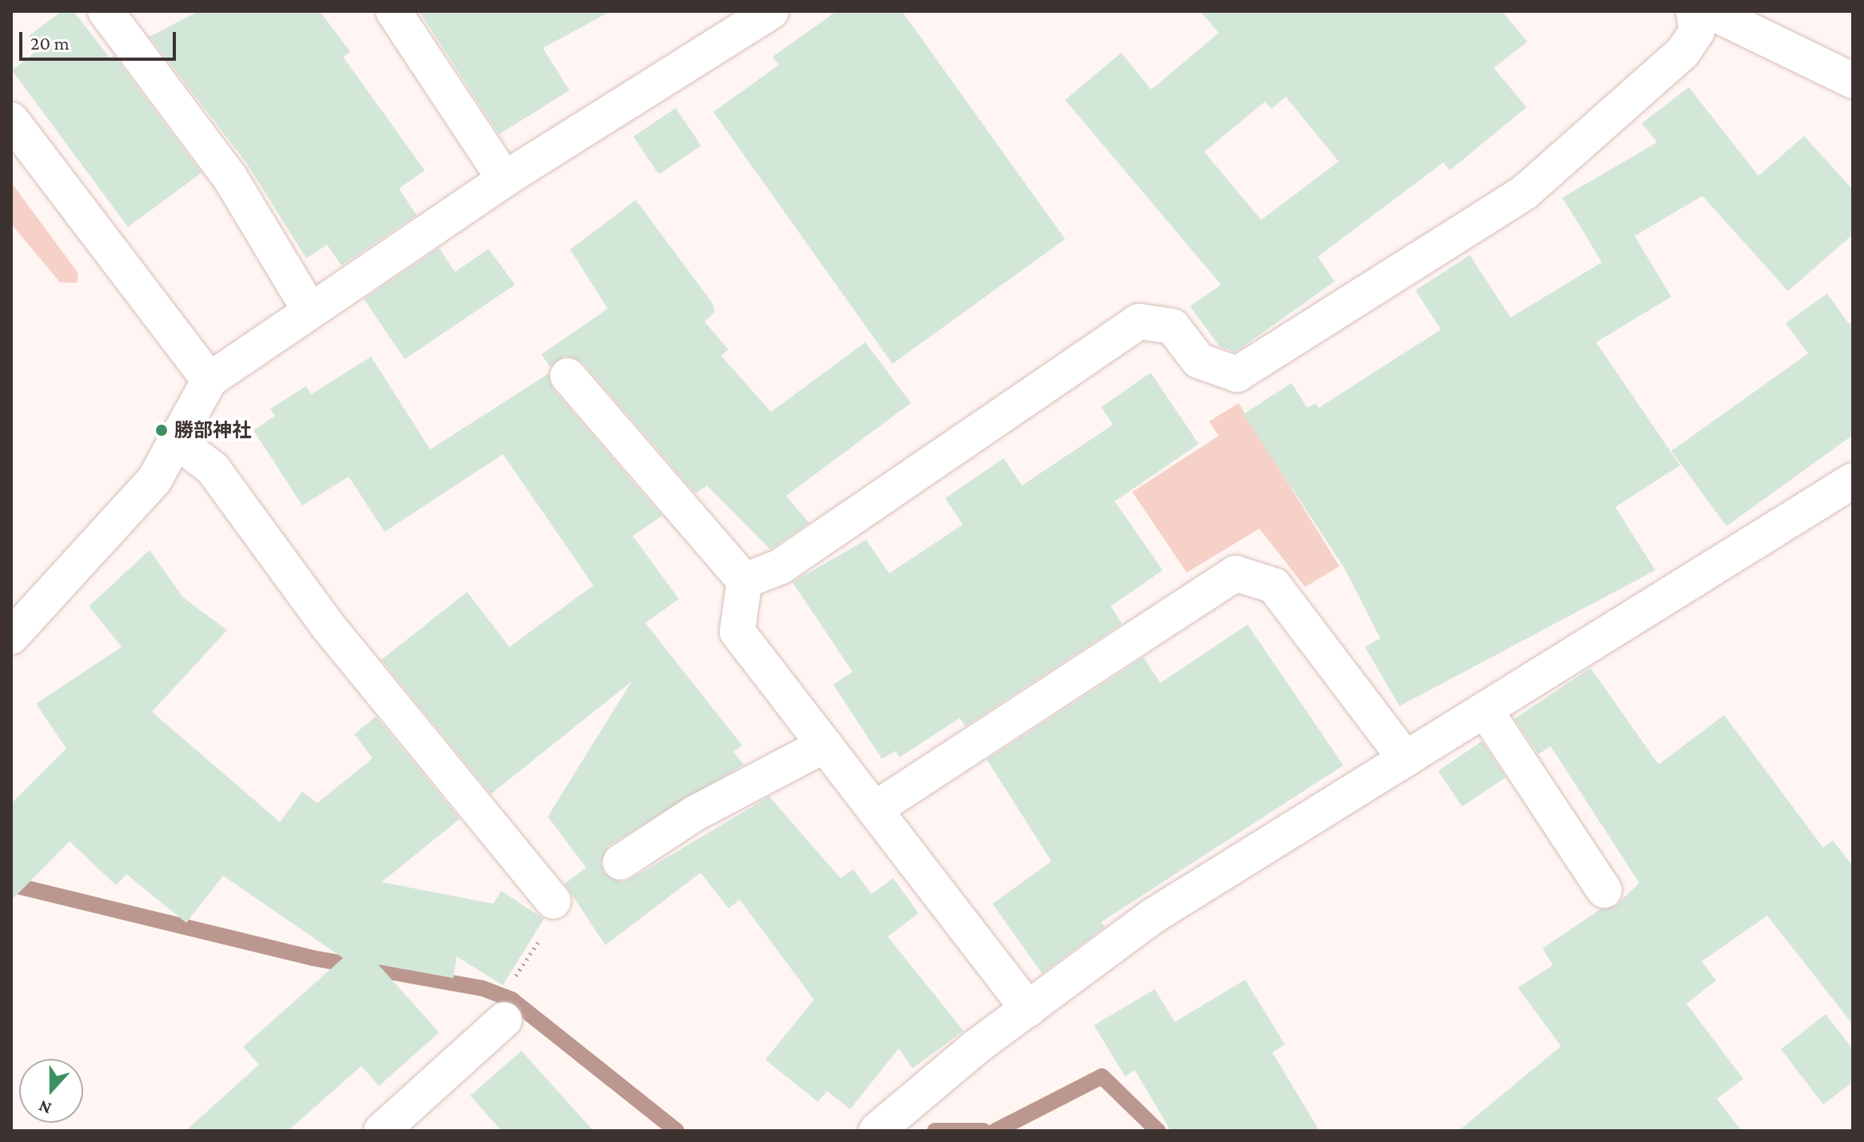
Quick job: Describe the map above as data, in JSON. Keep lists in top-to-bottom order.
{
  "places": ["勝部神社"],
  "scale_bar": "20 m",
  "north": "bottom"
}
